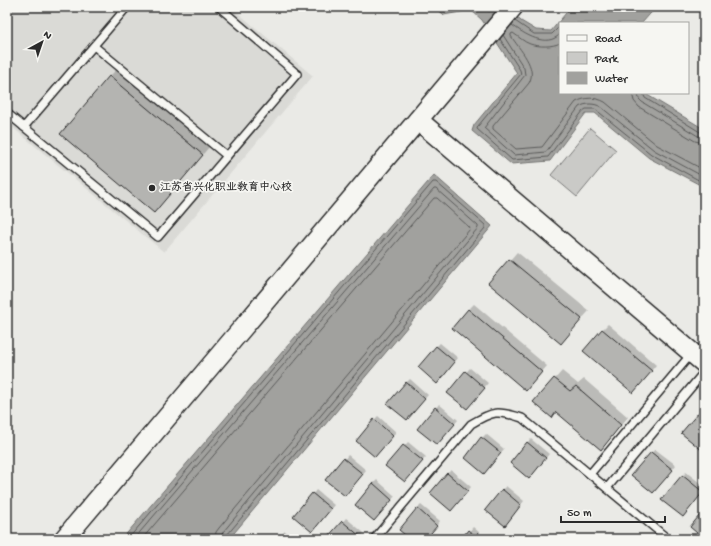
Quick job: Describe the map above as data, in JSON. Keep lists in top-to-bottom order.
{
  "places": ["江苏省兴化职业教育中心校"],
  "legend": ["Road", "Park", "Water"],
  "scale_bar": "50 m",
  "north": "top right"
}
